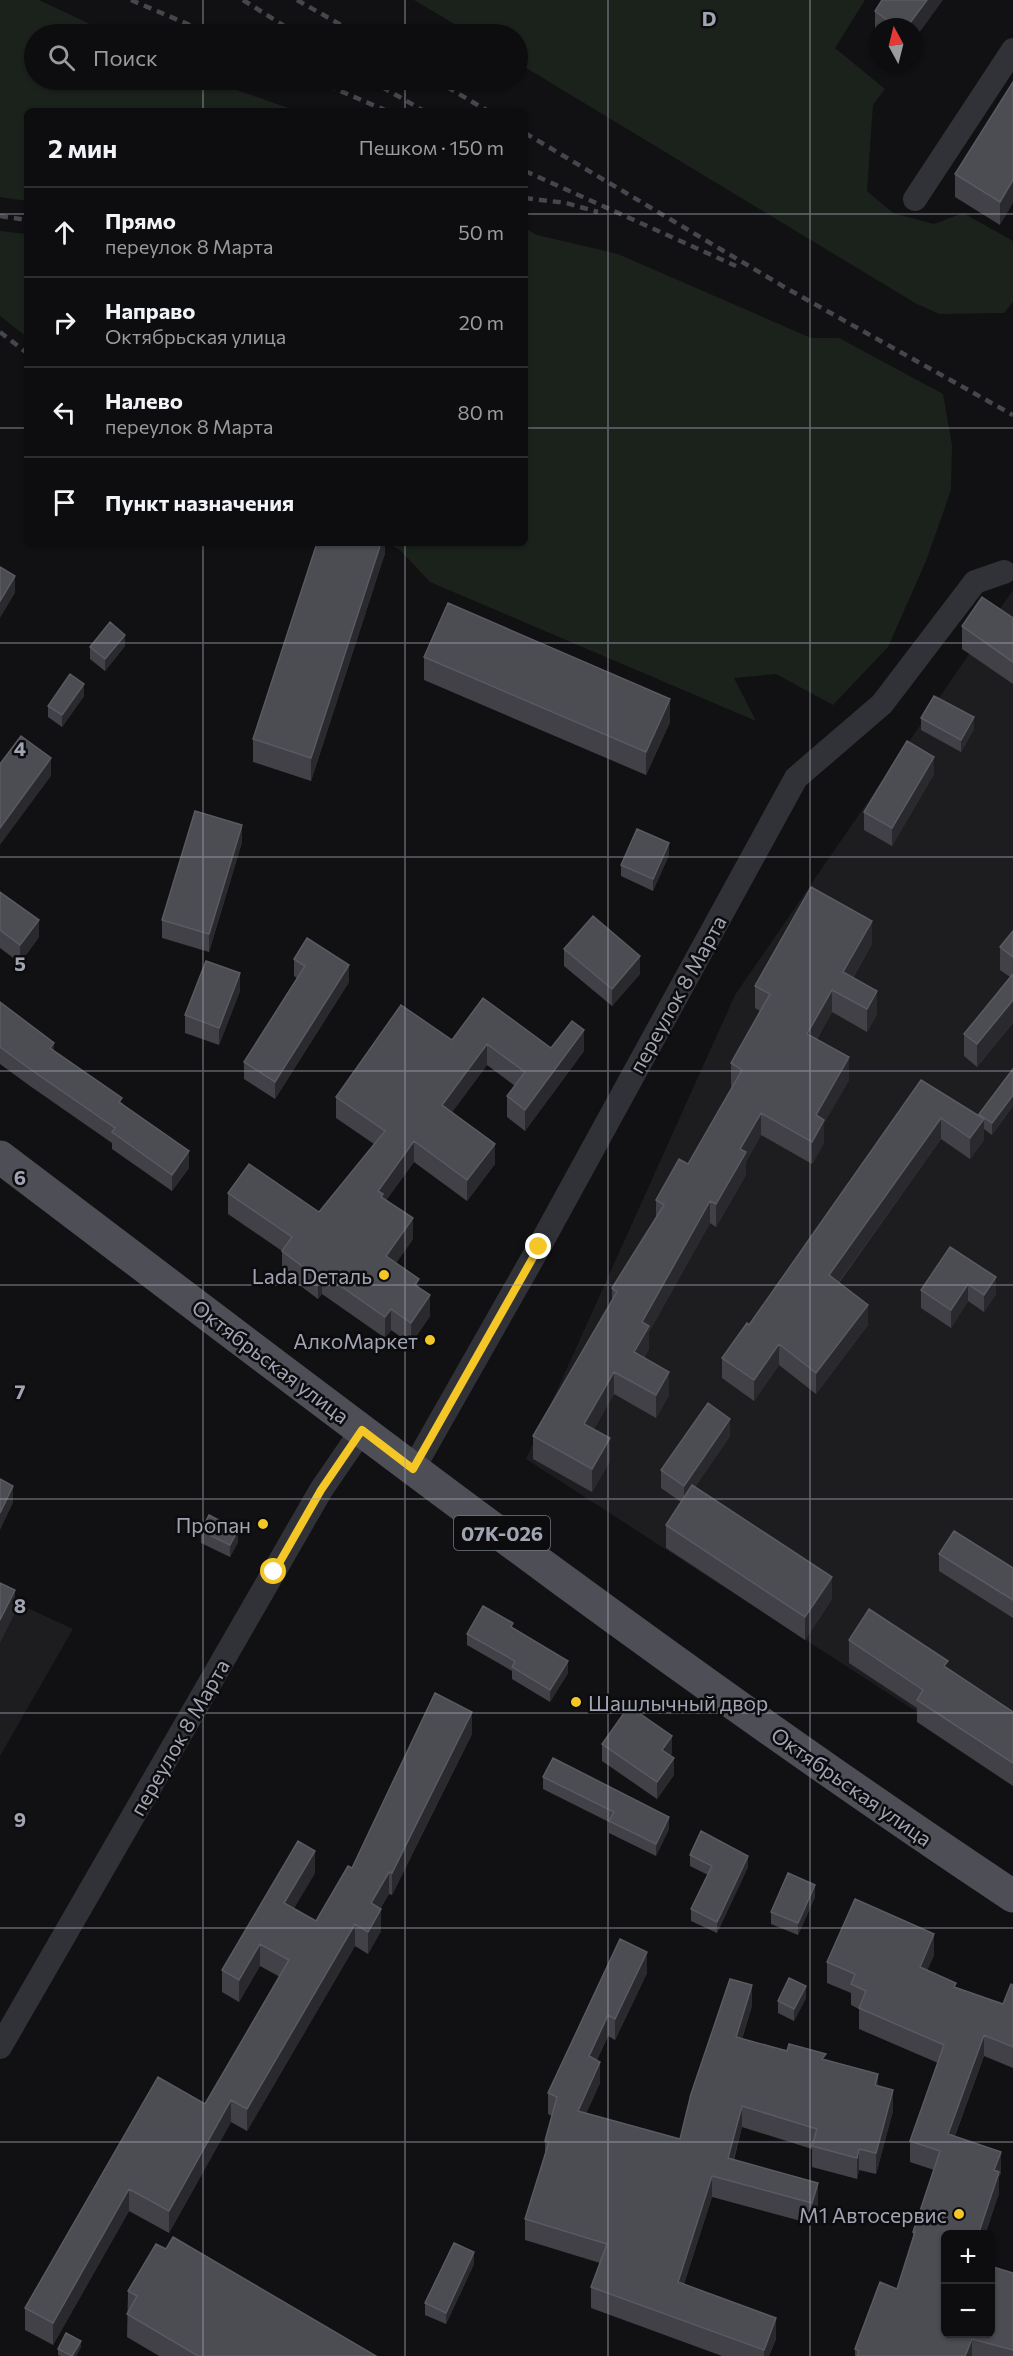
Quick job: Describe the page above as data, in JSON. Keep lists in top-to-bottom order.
{
  "streets": {
    "main road": ["Октябрьская улица", "07К-026"],
    "street": ["переулок 8 Марта"]
  },
  "crossings": [
    ["переулок 8 Марта", "Октябрьская улица"]
  ],
  "places": [
    "Lada Dеталь",
    "АлкоМаркет",
    "Пропан",
    "Шашлычный двор",
    "М1 Автосервис"
  ],
  "north": "top",
  "page": {
    "search": "Поиск",
    "heading": ["2 мин", "Пешком · 150 m"],
    "list": [
      ["Прямо", "переулок 8 Марта", "50 m"],
      ["Направо", "Октябрьская улица", "20 m"],
      ["Налево", "переулок 8 Марта", "80 m"],
      "Пункт назначения"
    ],
    "map_buttons": ["+", "−"]
  },
  "grid": {
    "columns": ["D"],
    "rows": [
      "4",
      "5",
      "6",
      "7",
      "8",
      "9"
    ]
  }
}
